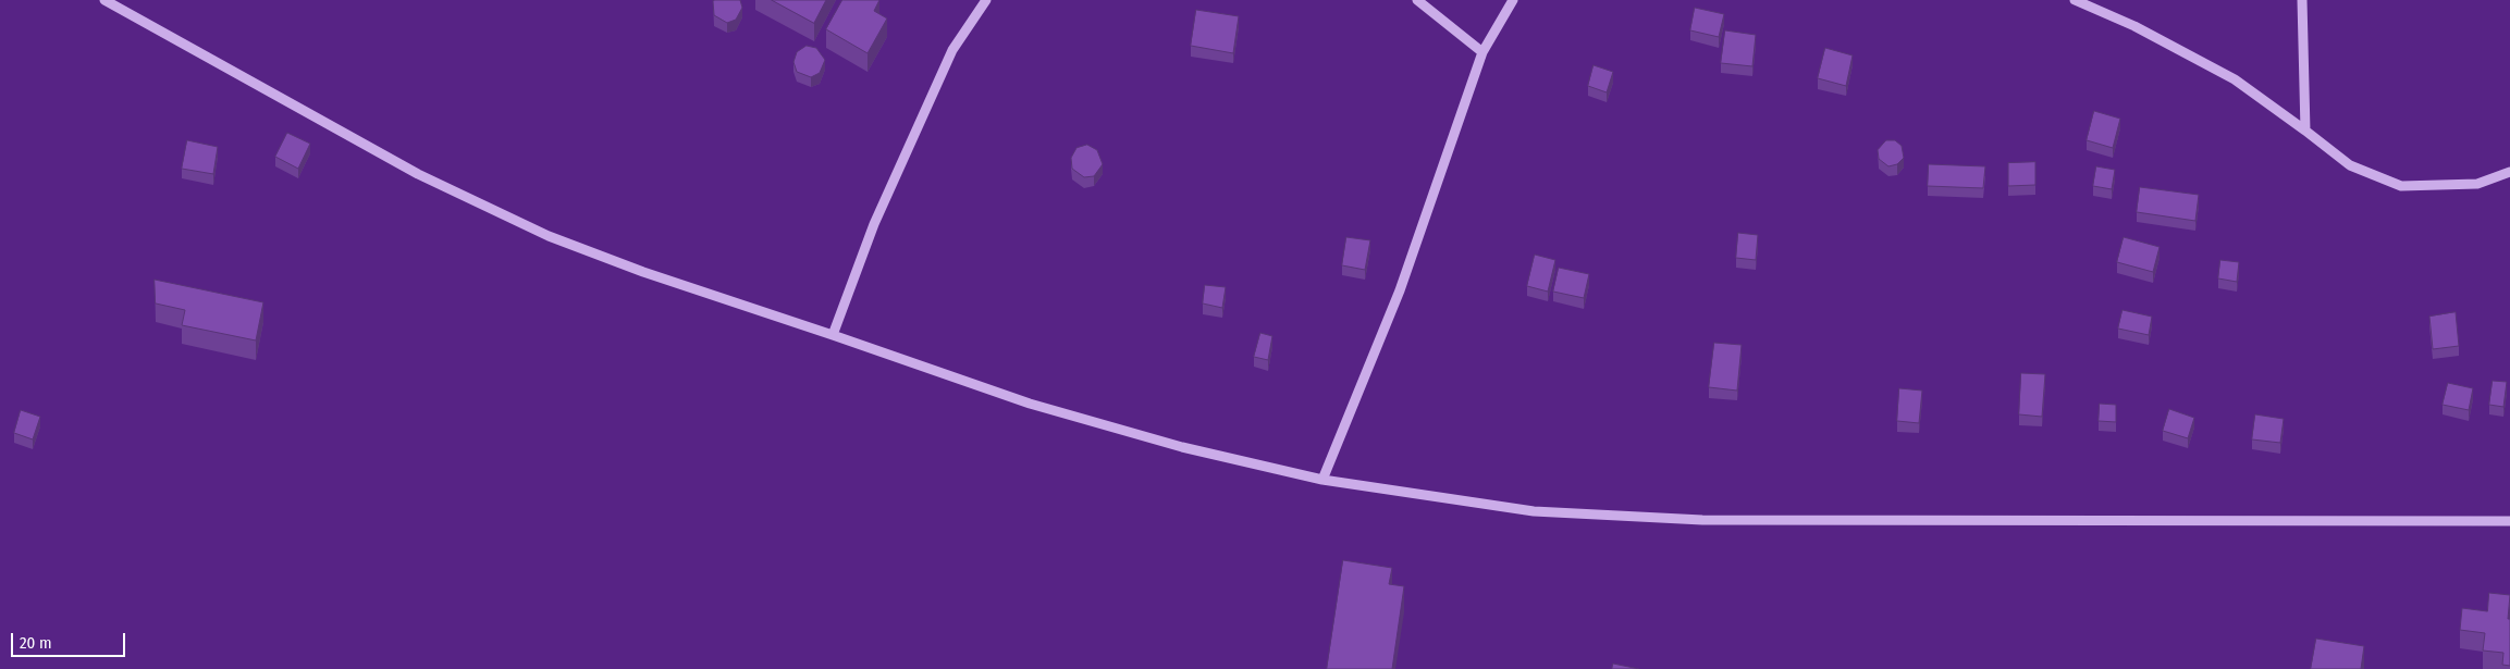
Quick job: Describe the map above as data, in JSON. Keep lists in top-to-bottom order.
{
  "scale_bar": "20 m"
}
